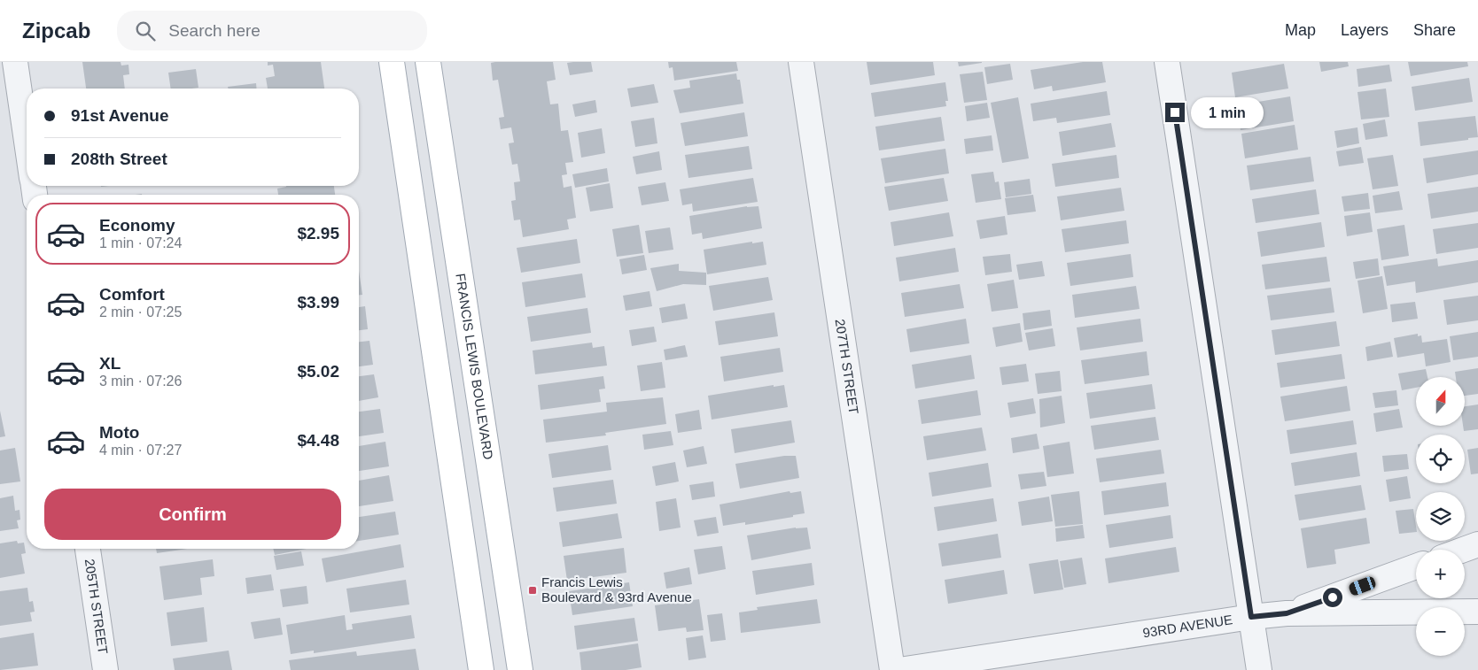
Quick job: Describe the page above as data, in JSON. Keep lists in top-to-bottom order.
{
  "streets": {
    "main road": ["FRANCIS LEWIS BOULEVARD"],
    "street": ["207TH STREET", "205TH STREET", "93RD AVENUE"]
  },
  "places": {
    "transit": ["Francis Lewis Boulevard & 93rd Avenue"]
  },
  "north": "top",
  "page": {
    "header": "Zipcab",
    "search": "Search here",
    "nav": ["Map", "Layers", "Share"],
    "banner": ["91st Avenue", "208th Street"],
    "bubble": "1 min",
    "list": [
      {
        "name": "Economy",
        "note": "1 min · 07:24",
        "value": "$2.95"
      },
      {
        "name": "Comfort",
        "note": "2 min · 07:25",
        "value": "$3.99"
      },
      {
        "name": "XL",
        "note": "3 min · 07:26",
        "value": "$5.02"
      },
      {
        "name": "Moto",
        "note": "4 min · 07:27",
        "value": "$4.48"
      }
    ],
    "map_buttons": ["+", "−"],
    "buttons": "Confirm"
  }
}
